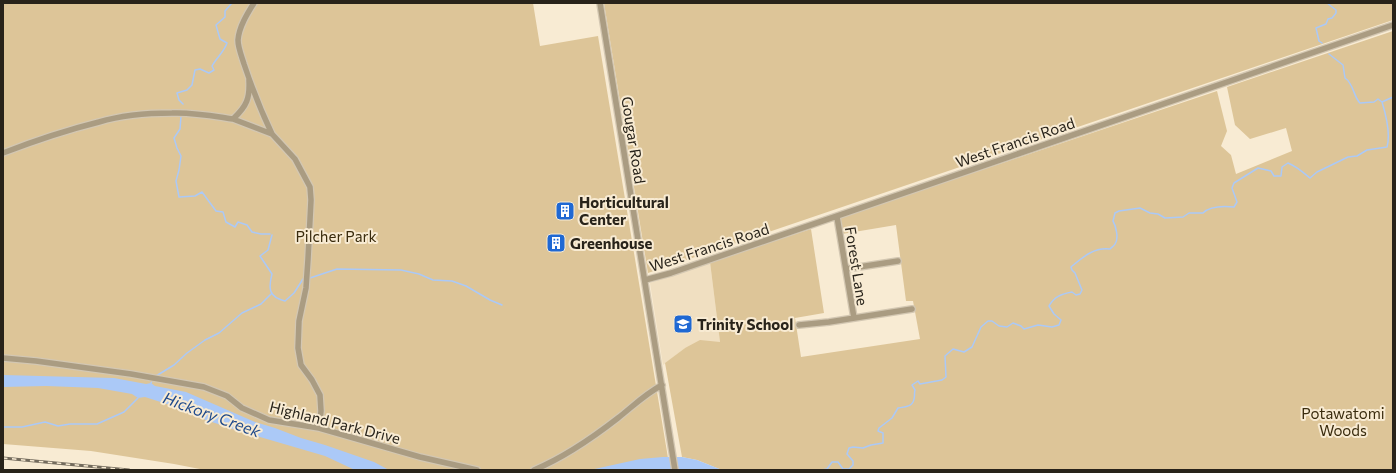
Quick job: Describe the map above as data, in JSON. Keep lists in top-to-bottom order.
{
  "streets": {
    "street": [
      "Gougar Road",
      "West Francis Road",
      "Forest Lane",
      "Highland Park Drive"
    ]
  },
  "crossings": [
    ["Gougar Road", "West Francis Road"],
    ["West Francis Road", "Forest Lane"]
  ],
  "water": ["Hickory Creek"],
  "parks": ["Pilcher Park", "Potawatomi Woods"],
  "places": {
    "building": ["Horticultural Center", "Greenhouse"],
    "school or university": ["Trinity School"]
  }
}
